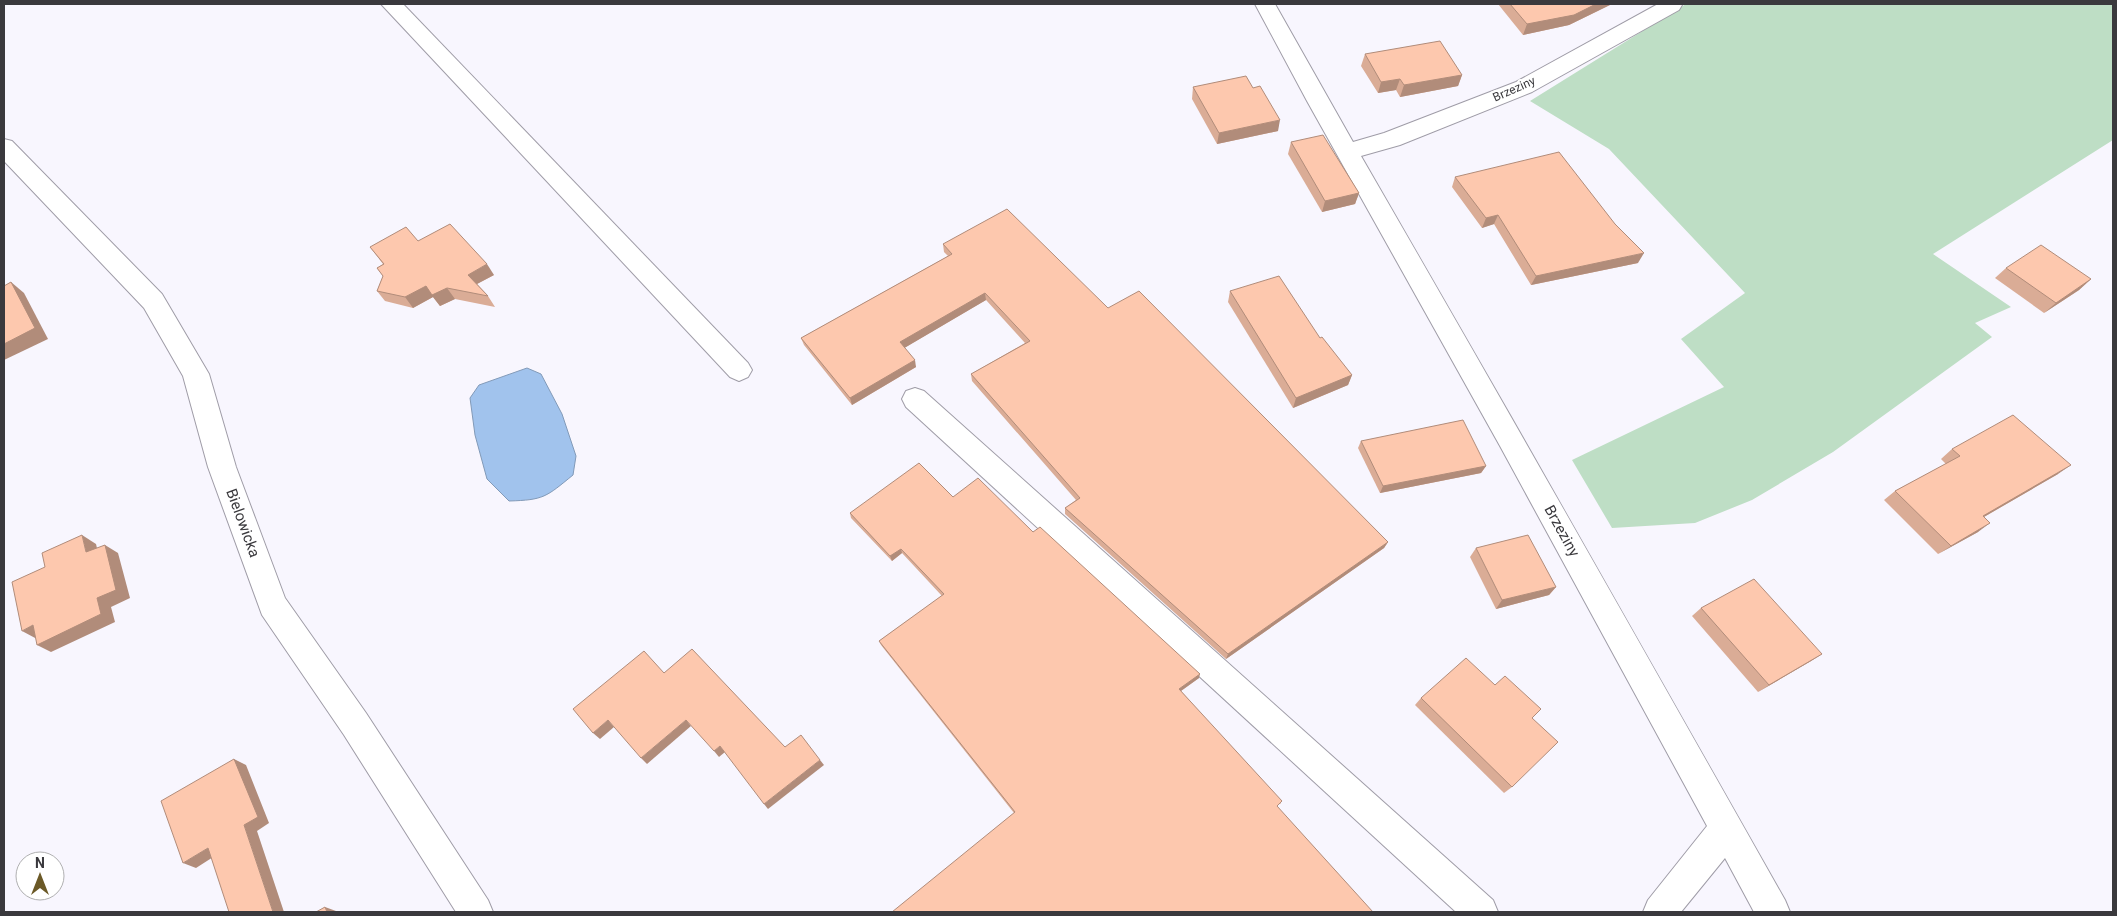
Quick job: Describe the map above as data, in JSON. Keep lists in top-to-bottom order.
{
  "streets": {
    "street": ["Brzeziny", "Bielowicka"]
  },
  "north": "top"
}
